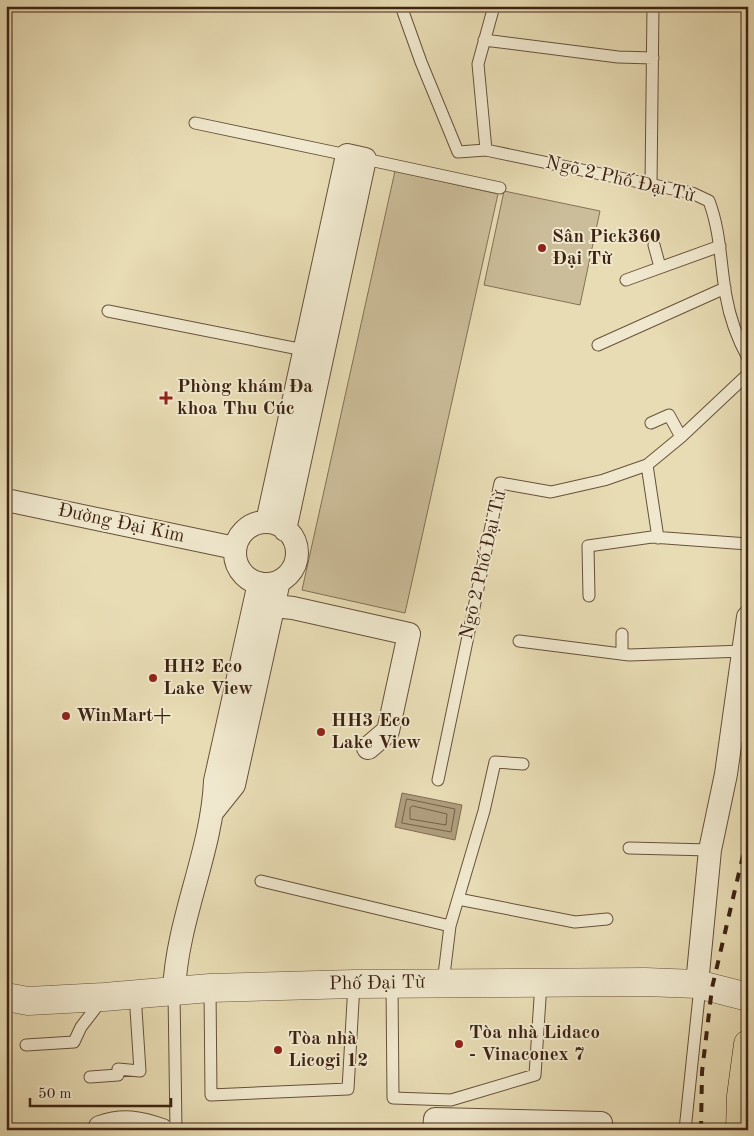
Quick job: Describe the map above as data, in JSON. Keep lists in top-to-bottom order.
{
  "streets": {
    "street": ["Đường Đại Kim", "Phố Đại Từ"],
    "lane": ["Ngõ 2 Phố Đại Từ"]
  },
  "places": {
    "other": [
      "Sân Pick360 Đại Từ",
      "HH2 Eco Lake View",
      "WinMart+",
      "HH3 Eco Lake View",
      "Tòa nhà Lidaco - Vinaconex 7",
      "Tòa nhà Licogi 12"
    ],
    "health": ["Phòng khám Đa khoa Thu Cúc"]
  },
  "scale_bar": "50 m"
}
